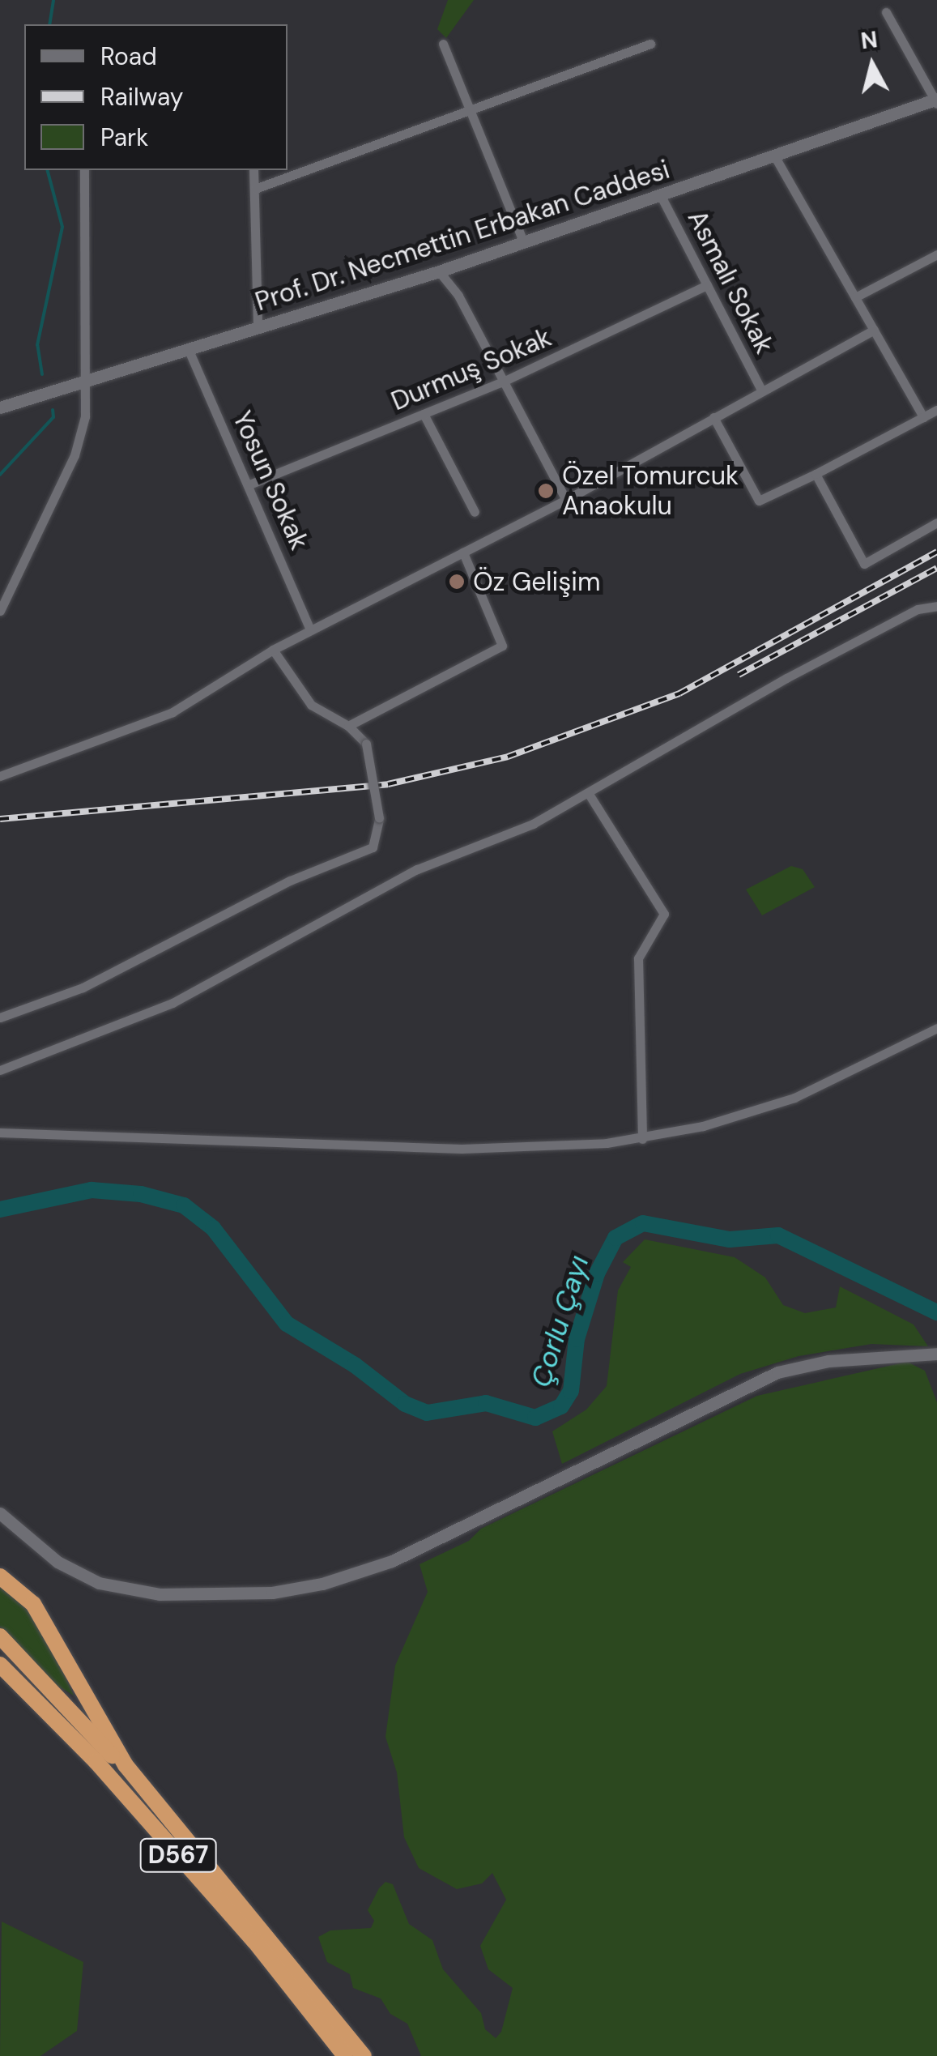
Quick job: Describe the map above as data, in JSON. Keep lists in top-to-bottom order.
{
  "streets": {
    "highway": ["D567"],
    "street": [
      "Prof. Dr. Necmettin Erbakan Caddesi",
      "Asmalı Sokak",
      "Durmuş Sokak",
      "Yosun Sokak"
    ]
  },
  "crossings": [
    ["Prof. Dr. Necmettin Erbakan Caddesi", "Asmalı Sokak"],
    ["Prof. Dr. Necmettin Erbakan Caddesi", "Yosun Sokak"],
    ["Asmalı Sokak", "Durmuş Sokak"],
    ["Durmuş Sokak", "Yosun Sokak"]
  ],
  "water": ["Çorlu Çayı"],
  "places": ["Özel Tomurcuk Anaokulu", "Öz Gelişim"],
  "legend": ["Road", "Railway", "Park"],
  "north": "top"
}
